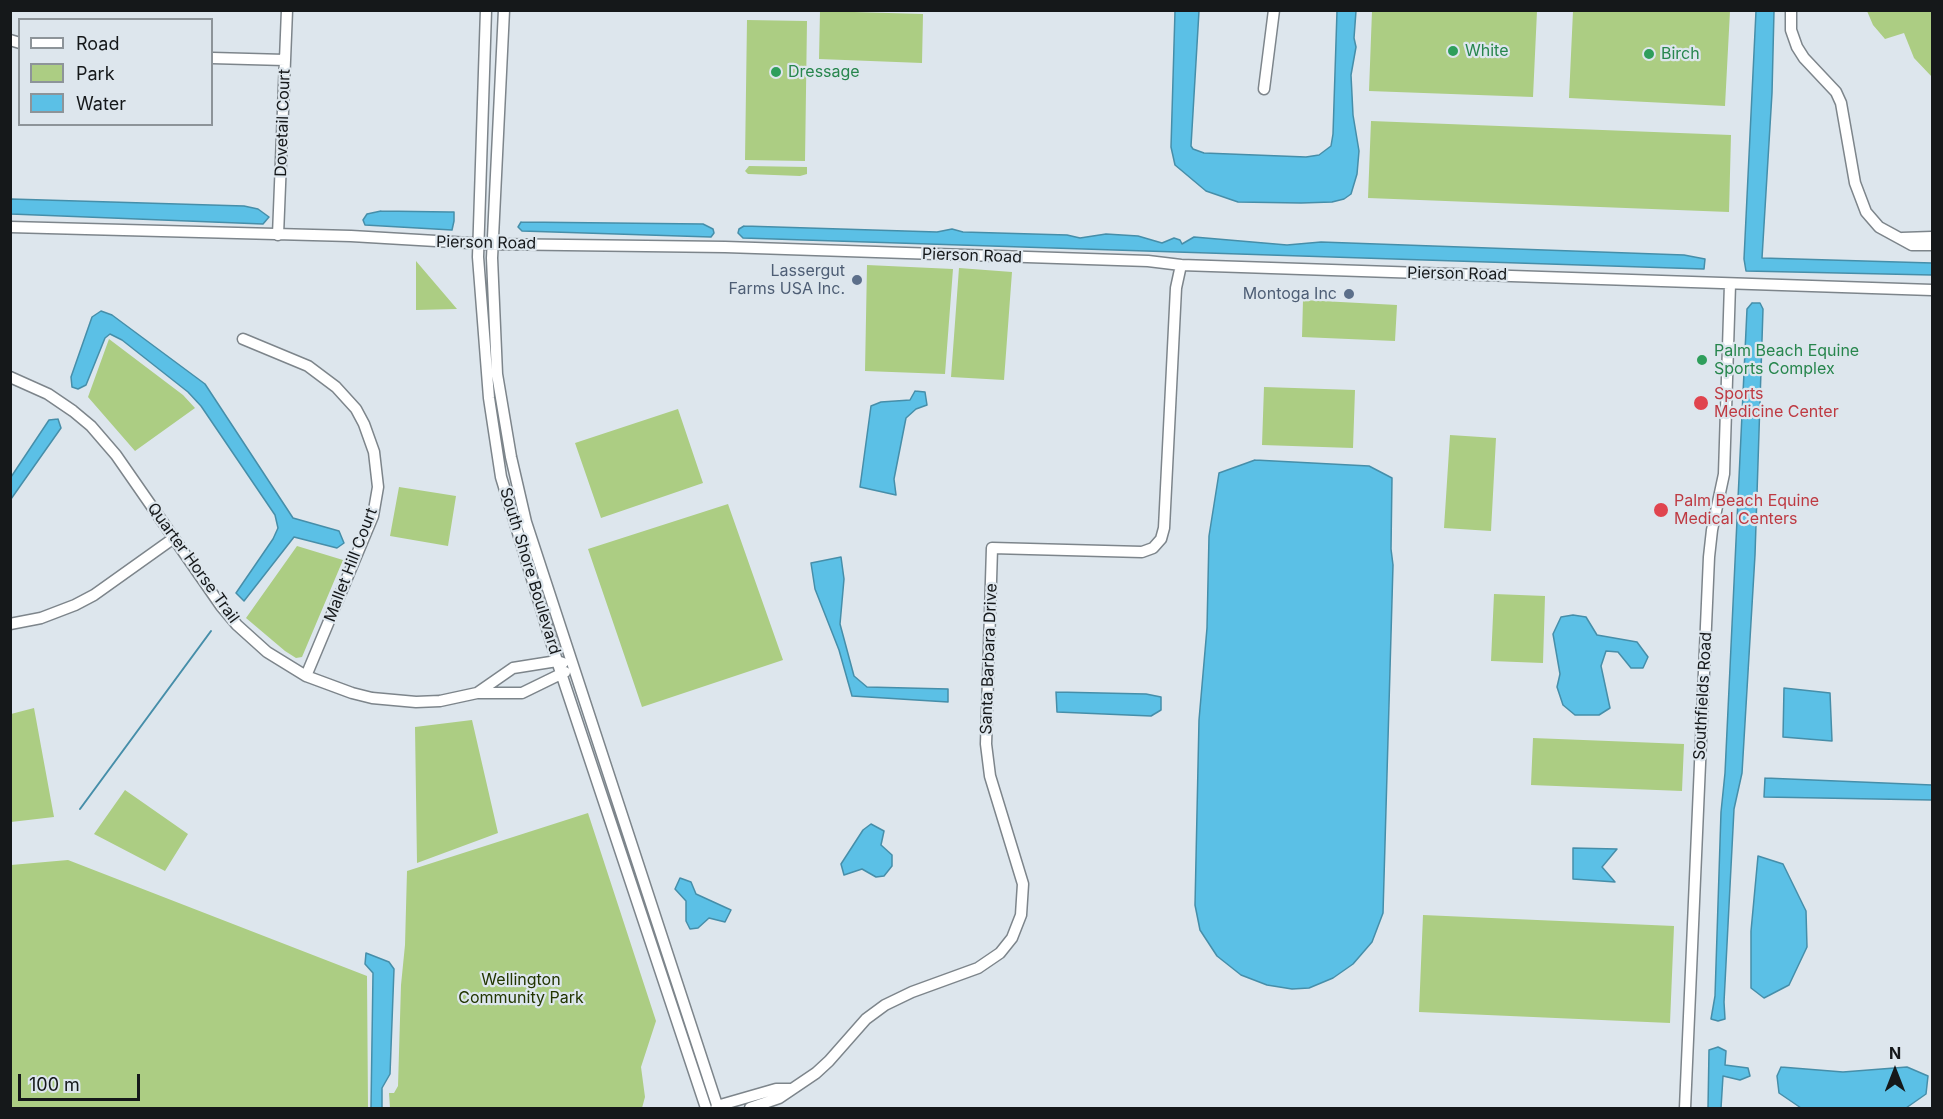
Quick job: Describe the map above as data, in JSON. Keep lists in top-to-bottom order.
{
  "streets": {
    "street": [
      "Dovetail Court",
      "Pierson Road",
      "Quarter Horse Trail",
      "Mallet Hill Court",
      "South Shore Boulevard",
      "Santa Barbara Drive",
      "Southfields Road"
    ]
  },
  "crossings": [
    ["Dovetail Court", "Pierson Road"],
    ["Pierson Road", "South Shore Boulevard"],
    ["Pierson Road", "Santa Barbara Drive"],
    ["Pierson Road", "Southfields Road"],
    ["Quarter Horse Trail", "Mallet Hill Court"],
    ["Quarter Horse Trail", "South Shore Boulevard"],
    ["South Shore Boulevard", "Santa Barbara Drive"]
  ],
  "parks": ["Wellington Community Park"],
  "places": [
    "White",
    "Birch",
    "Dressage",
    "Lassergut Farms USA Inc.",
    "Montoga Inc",
    "Palm Beach Equine Sports Complex",
    "Sports Medicine Center",
    "Palm Beach Equine Medical Centers"
  ],
  "legend": ["Road", "Park", "Water"],
  "scale_bar": "100 m",
  "north": "top"
}
